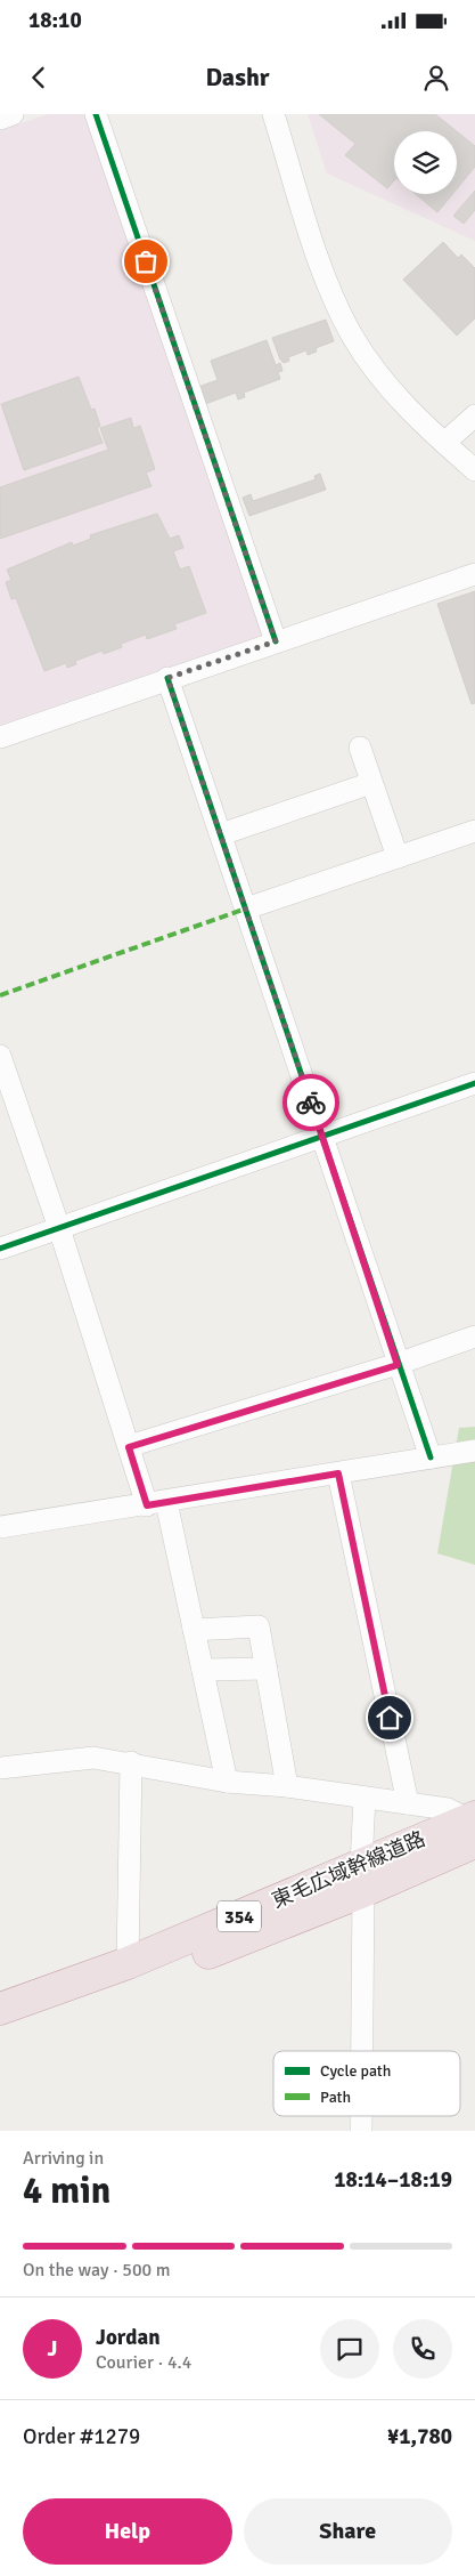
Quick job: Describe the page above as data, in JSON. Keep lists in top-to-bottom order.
{
  "streets": {
    "highway": ["東毛広域幹線道路", "354"]
  },
  "legend": ["Cycle path", "Path"],
  "page": {
    "status": "18:10",
    "header": "Dashr",
    "heading": ["4 min", "Arriving in", "18:14–18:19"],
    "panel": [
      "Jordan",
      "Courier · 4.4",
      "Order #1279",
      "¥1,780"
    ],
    "bar": "On the way · 500 m",
    "round": "J",
    "buttons": ["Help", "Share"]
  }
}
